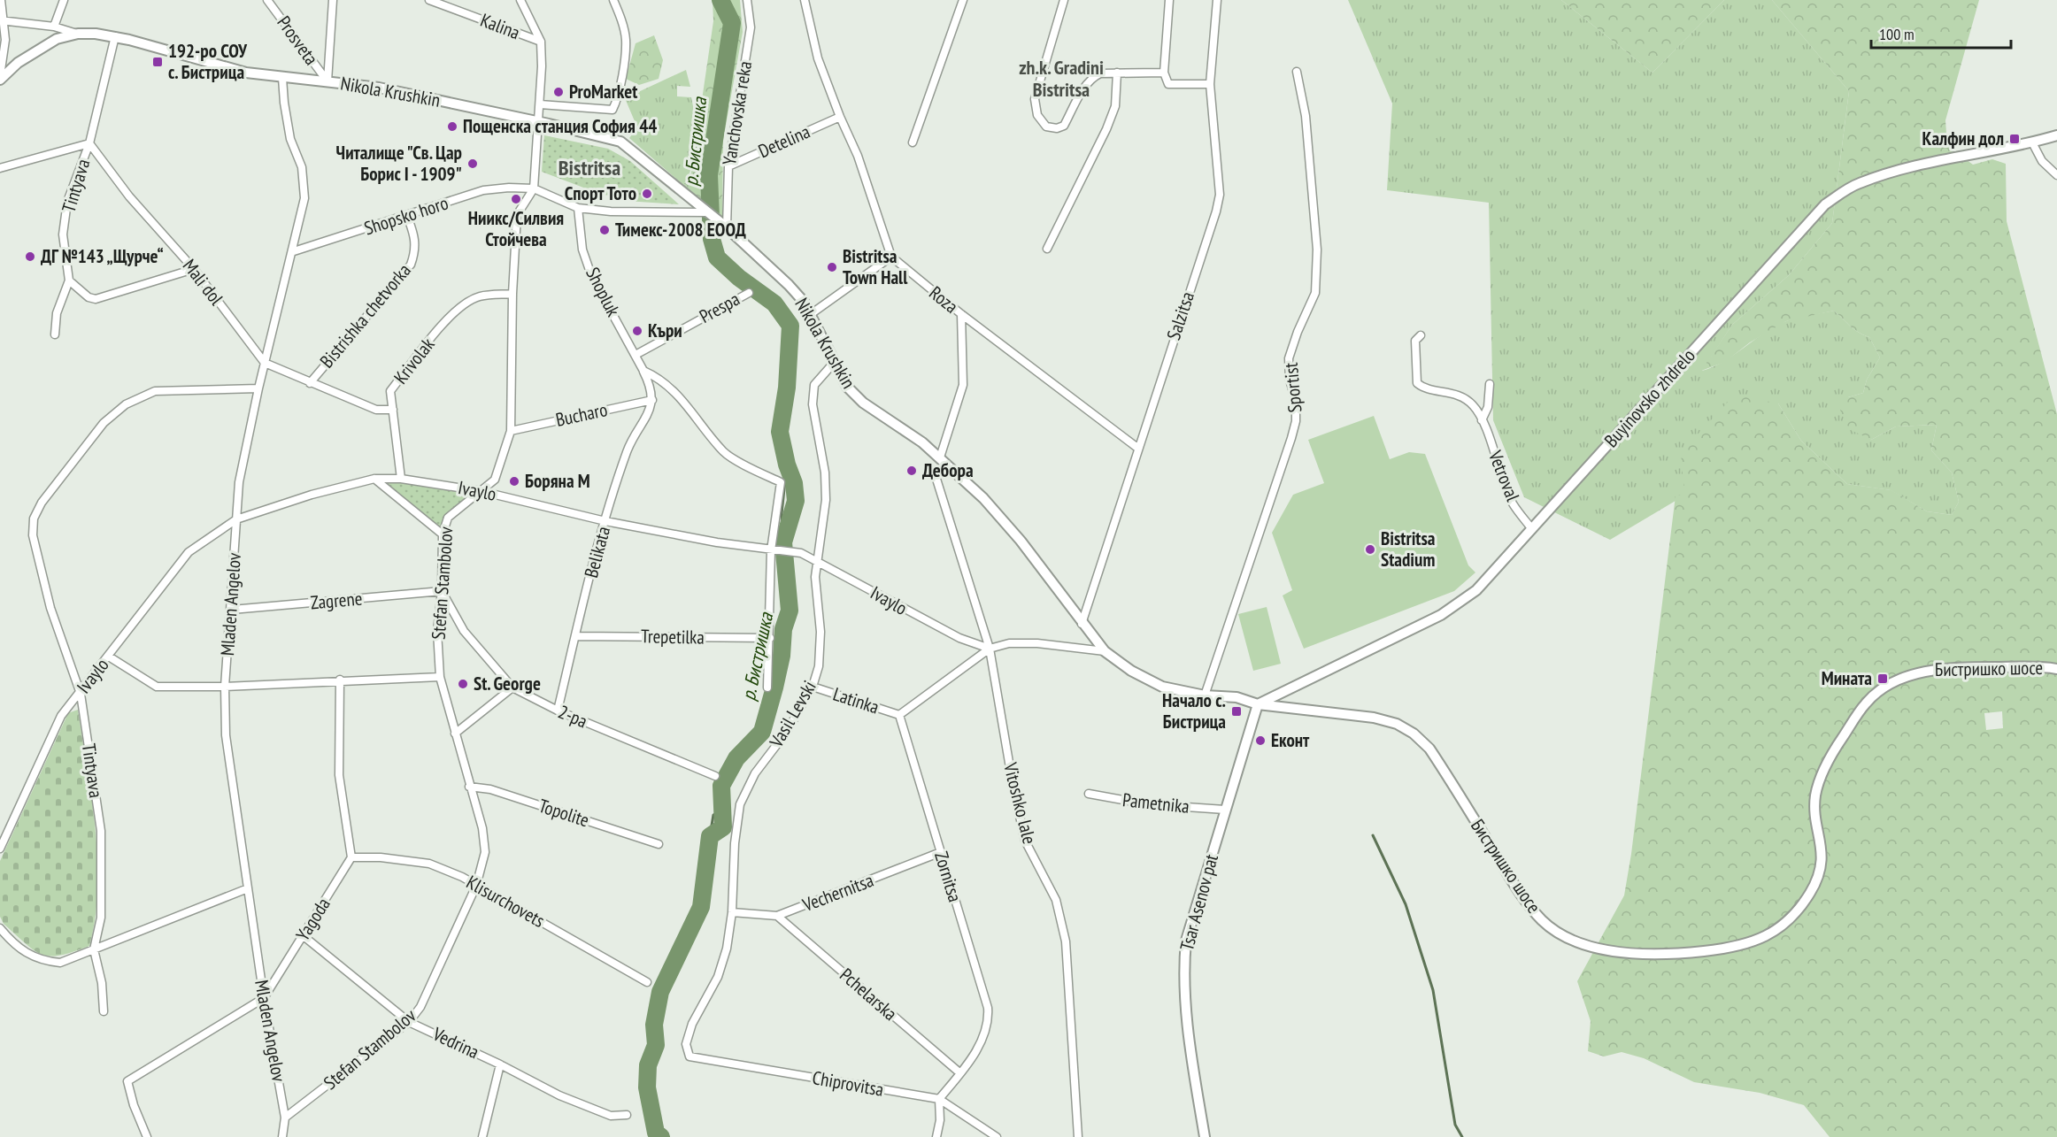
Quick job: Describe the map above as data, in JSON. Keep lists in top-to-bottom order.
{
  "streets": {
    "street": [
      "Kalina",
      "Prosveta",
      "Nikola Krushkin",
      "Yanchovska reka",
      "Detelina",
      "Tintyava",
      "Shopsko horo",
      "Mali dol",
      "Shopluk",
      "Roza",
      "Prespa",
      "Bistrishka chetvorka",
      "Salzitsa",
      "Krivolak",
      "Sportist",
      "Buyinovsko zhdrelo",
      "Bucharo",
      "Vetroval",
      "Ivaylo",
      "Belikata",
      "Stefan Stambolov",
      "Zagrene",
      "Mladen Angelov",
      "Trepetilka",
      "Бистришко шосе",
      "Latinka",
      "Vasil Levski",
      "2-ра",
      "Vitoshko lale",
      "Pametnika",
      "Topolite",
      "Zornitsa",
      "Vechernitsa",
      "Klisurchovets",
      "Tsar Asenov pat",
      "Yagoda",
      "Pchelarska",
      "Vedrina",
      "Chiprovitsa"
    ]
  },
  "crossings": [
    ["Kalina", "Stefan Stambolov"],
    ["Prosveta", "Nikola Krushkin"],
    ["Nikola Krushkin", "Yanchovska reka"],
    ["Nikola Krushkin", "Tintyava"],
    ["Nikola Krushkin", "Shopsko horo"],
    ["Nikola Krushkin", "Salzitsa"],
    ["Nikola Krushkin", "Sportist"],
    ["Nikola Krushkin", "Buyinovsko zhdrelo"],
    ["Nikola Krushkin", "Stefan Stambolov"],
    ["Nikola Krushkin", "Mladen Angelov"],
    ["Nikola Krushkin", "Бистришко шосе"],
    ["Nikola Krushkin", "Vasil Levski"],
    ["Nikola Krushkin", "Tsar Asenov pat"],
    ["Yanchovska reka", "Detelina"],
    ["Tintyava", "Mali dol"],
    ["Tintyava", "Ivaylo"],
    ["Tintyava", "Mladen Angelov"],
    ["Shopsko horo", "Shopluk"],
    ["Shopsko horo", "Bistrishka chetvorka"],
    ["Shopsko horo", "Stefan Stambolov"],
    ["Shopsko horo", "Mladen Angelov"],
    ["Mali dol", "Bistrishka chetvorka"],
    ["Mali dol", "Krivolak"],
    ["Mali dol", "Mladen Angelov"],
    ["Shopluk", "Prespa"],
    ["Shopluk", "Bucharo"],
    ["Shopluk", "Belikata"],
    ["Shopluk", "Vasil Levski"],
    ["Roza", "Salzitsa"],
    ["Krivolak", "Ivaylo"],
    ["Krivolak", "Stefan Stambolov"],
    ["Buyinovsko zhdrelo", "Vetroval"],
    ["Buyinovsko zhdrelo", "Бистришко шосе"],
    ["Buyinovsko zhdrelo", "Tsar Asenov pat"],
    ["Bucharo", "Belikata"],
    ["Bucharo", "Stefan Stambolov"],
    ["Ivaylo", "Belikata"],
    ["Ivaylo", "Stefan Stambolov"],
    ["Ivaylo", "Mladen Angelov"],
    ["Ivaylo", "Vasil Levski"],
    ["Ivaylo", "Vitoshko lale"],
    ["Belikata", "Trepetilka"],
    ["Belikata", "2-ра"],
    ["Stefan Stambolov", "Zagrene"],
    ["Stefan Stambolov", "Mladen Angelov"],
    ["Stefan Stambolov", "2-ра"],
    ["Stefan Stambolov", "Topolite"],
    ["Stefan Stambolov", "Klisurchovets"],
    ["Stefan Stambolov", "Vedrina"],
    ["Zagrene", "Mladen Angelov"],
    ["Zagrene", "2-ра"],
    ["Mladen Angelov", "Yagoda"],
    ["Trepetilka", "Vasil Levski"],
    ["Бистришко шосе", "Tsar Asenov pat"],
    ["Latinka", "Vasil Levski"],
    ["Latinka", "Zornitsa"],
    ["Vasil Levski", "Vechernitsa"],
    ["Vasil Levski", "Chiprovitsa"],
    ["Pametnika", "Tsar Asenov pat"],
    ["Zornitsa", "Vechernitsa"],
    ["Zornitsa", "Pchelarska"],
    ["Zornitsa", "Chiprovitsa"],
    ["Vechernitsa", "Pchelarska"],
    ["Klisurchovets", "Yagoda"],
    ["Yagoda", "Vedrina"]
  ],
  "districts": ["zh.k. Gradini Bistritsa", "Bistritsa"],
  "water": ["р. Бистришка"],
  "places": {
    "transit": [
      "192-ро СОУ с. Бистрица",
      "Калфин дол",
      "Мината",
      "Начало с. Бистрица"
    ],
    "other": [
      "ProMarket",
      "Пощенска станция София 44",
      "Читалище \"Св. Цар Борис I - 1909\"",
      "Спорт Тото",
      "Ниикс/Силвия Стойчева",
      "Тимекс-2008 ЕООД",
      "ДГ №143 „Щурче“",
      "Bistritsa Town Hall",
      "Къри",
      "Дебора",
      "Боряна М",
      "Bistritsa Stadium",
      "St. George",
      "Еконт"
    ]
  },
  "scale_bar": "100 m"
}
